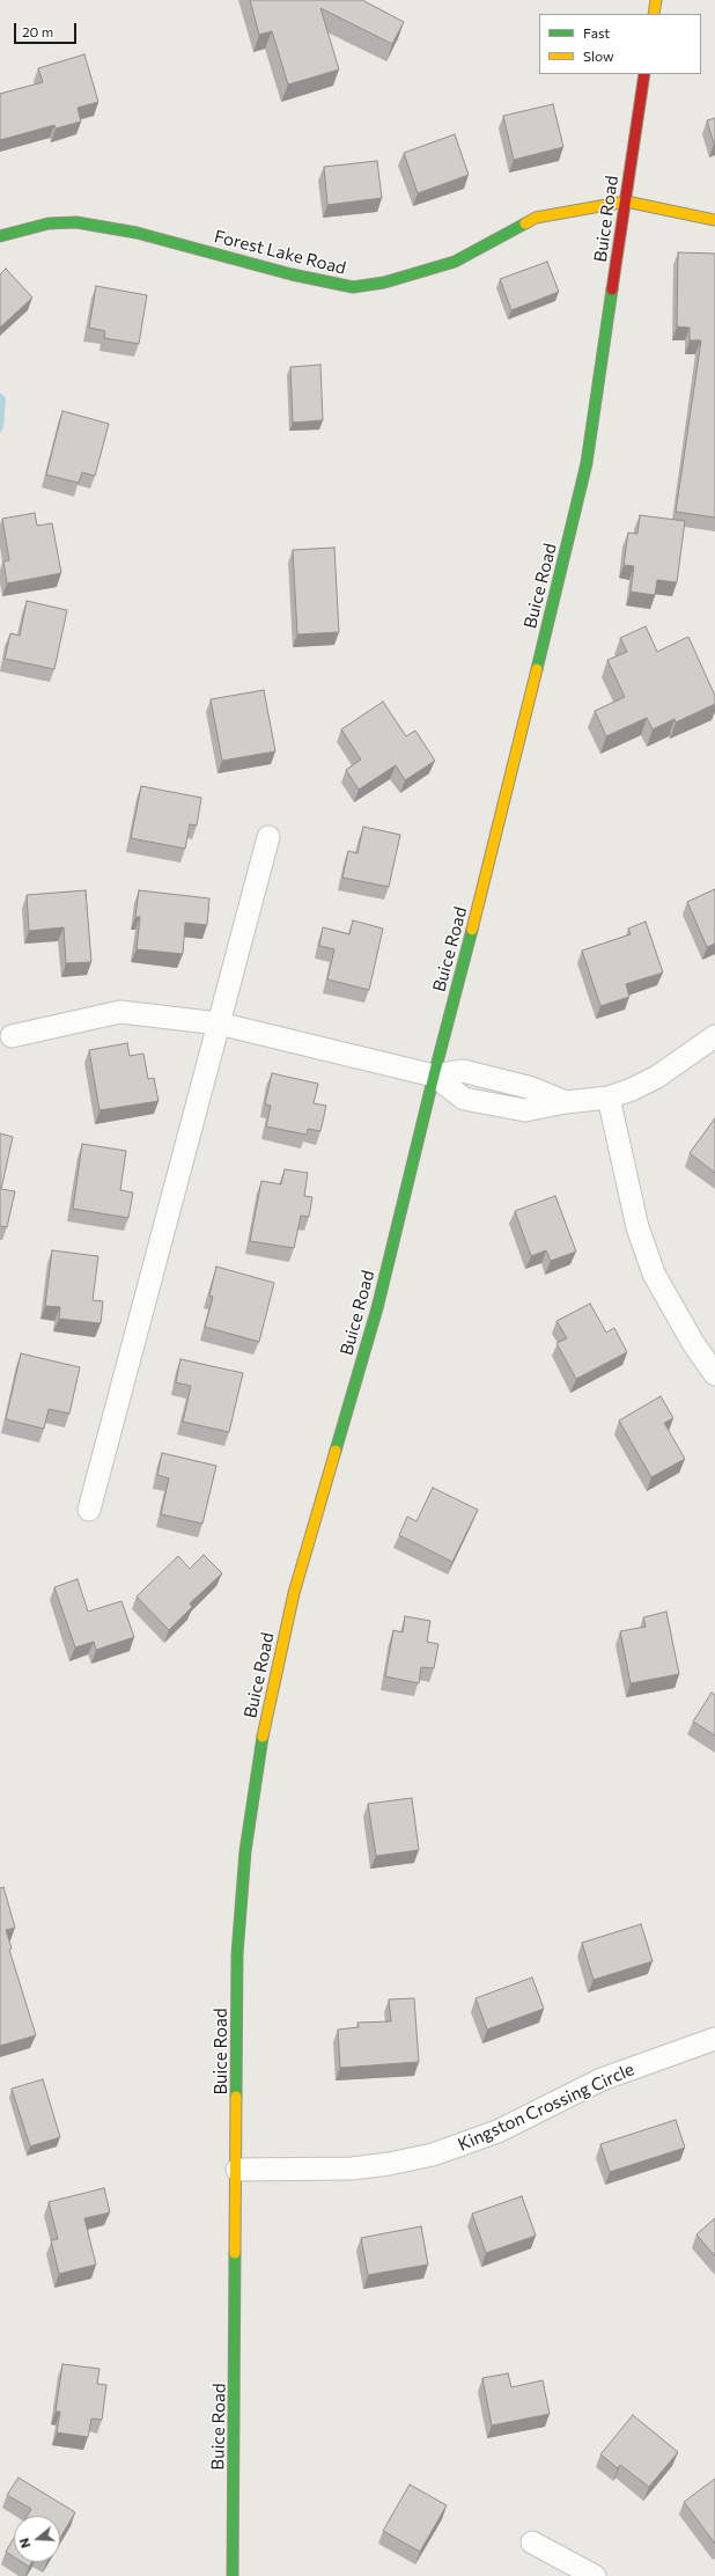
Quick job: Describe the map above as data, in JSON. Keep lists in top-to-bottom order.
{
  "streets": {
    "street": ["Buice Road", "Forest Lake Road", "Kingston Crossing Circle"]
  },
  "crossings": [
    ["Buice Road", "Forest Lake Road"],
    ["Buice Road", "Kingston Crossing Circle"]
  ],
  "legend": ["Fast", "Slow"],
  "scale_bar": "20 m",
  "north": "left"
}
